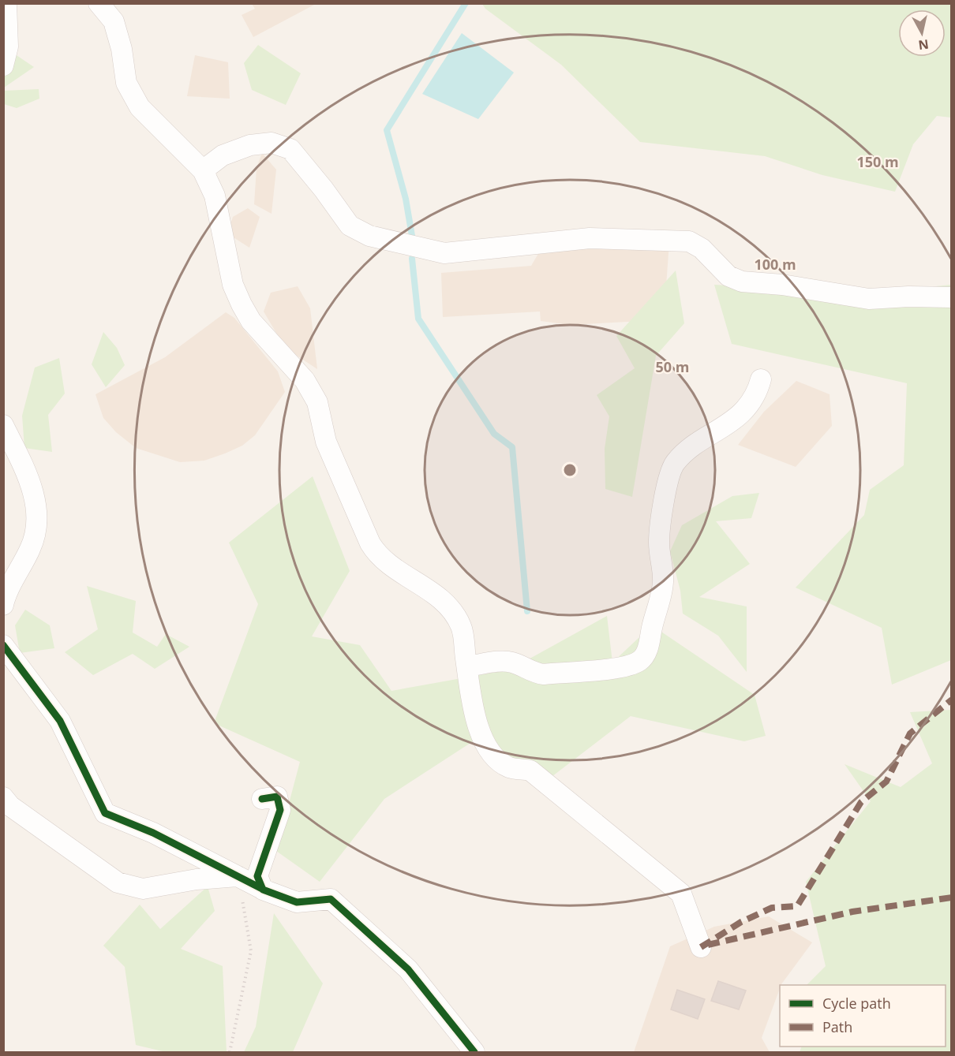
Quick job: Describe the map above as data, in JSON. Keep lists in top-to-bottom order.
{
  "legend": ["Cycle path", "Path"],
  "north": "bottom",
  "rings": ["150 m", "100 m", "50 m"]
}
